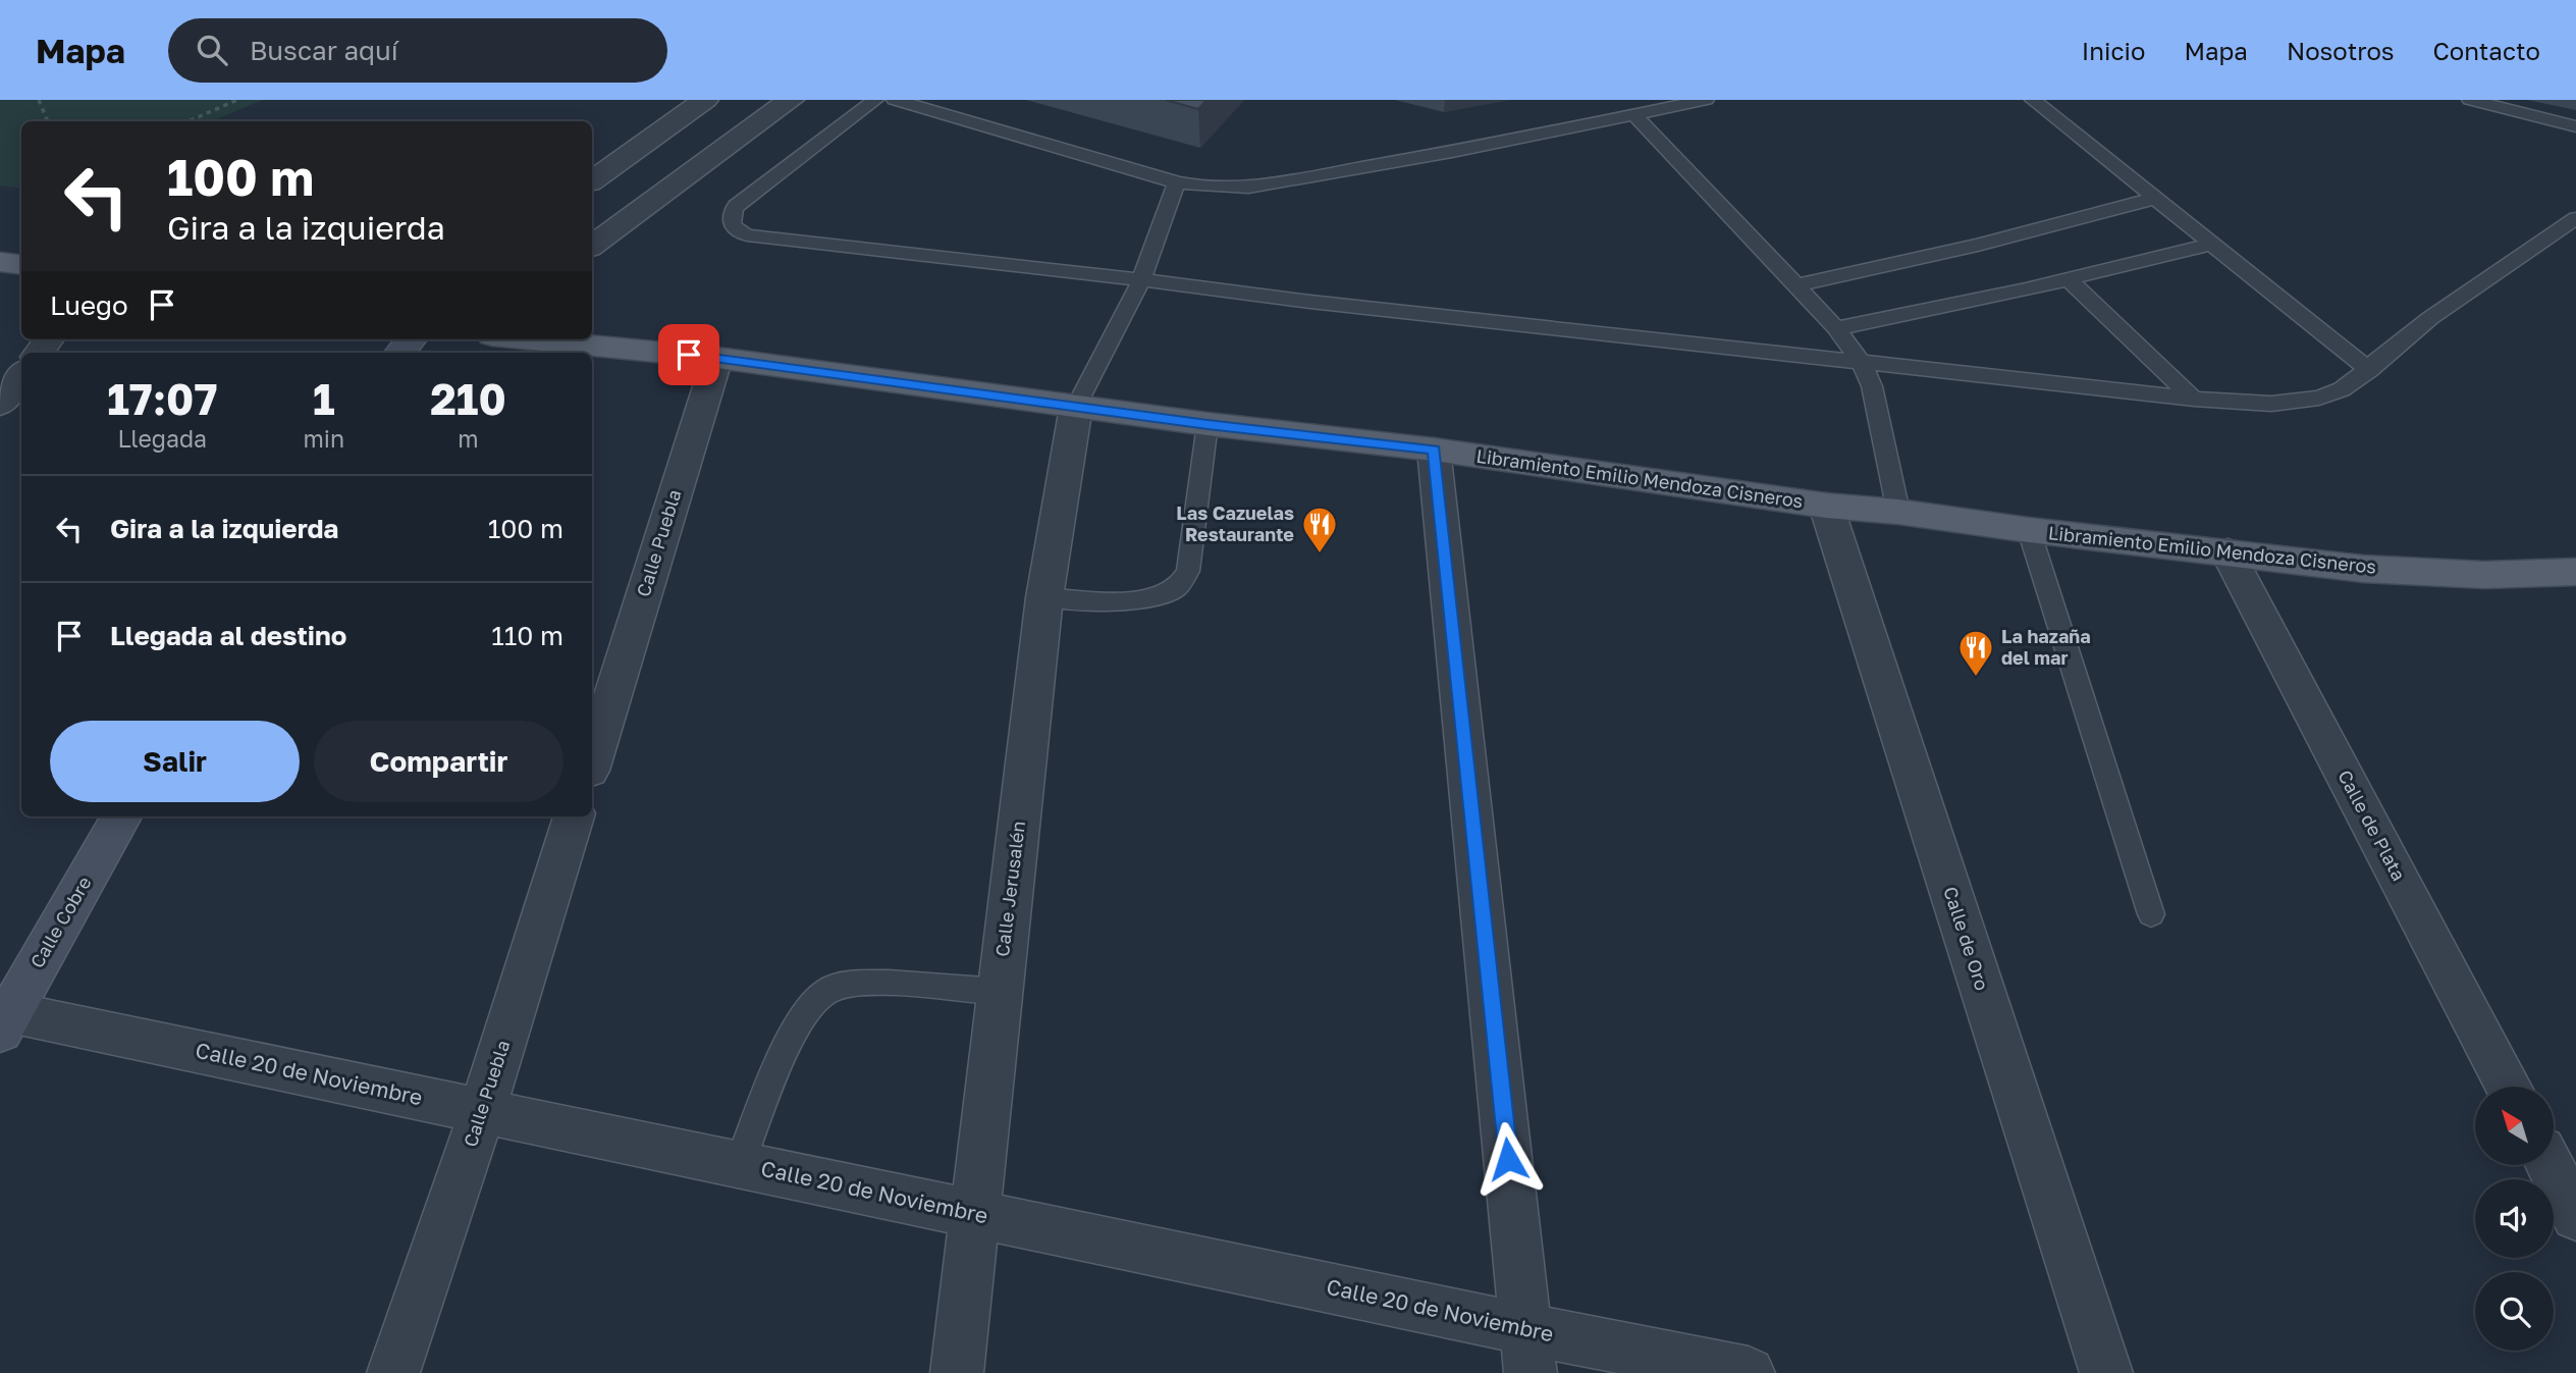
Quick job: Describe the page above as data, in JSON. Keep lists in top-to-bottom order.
{
  "streets": {
    "main road": ["Libramiento Emilio Mendoza Cisneros", "Calle Cobre"],
    "street": [
      "Calle Puebla",
      "Calle de Plata",
      "Calle Jerusalén",
      "Calle de Oro",
      "Calle 20 de Noviembre"
    ]
  },
  "crossings": [
    ["Libramiento Emilio Mendoza Cisneros", "Calle Puebla"],
    ["Libramiento Emilio Mendoza Cisneros", "Calle de Plata"],
    ["Libramiento Emilio Mendoza Cisneros", "Calle Jerusalén"],
    ["Libramiento Emilio Mendoza Cisneros", "Calle de Oro"],
    ["Calle Puebla", "Calle 20 de Noviembre"],
    ["Calle Jerusalén", "Calle 20 de Noviembre"],
    ["Calle Cobre", "Calle 20 de Noviembre"]
  ],
  "places": {
    "restaurant": ["Las Cazuelas Restaurante", "La hazaña del mar"]
  },
  "north": "top left",
  "page": {
    "header": "Mapa",
    "search": "Buscar aquí",
    "nav": [
      "Inicio",
      "Mapa",
      "Nosotros",
      "Contacto"
    ],
    "turn": ["100 m", "Gira a la izquierda"],
    "then": "Luego",
    "eta": [
      "17:07",
      "Llegada",
      "1",
      "min",
      "210",
      "m"
    ],
    "list": [
      {
        "name": "Gira a la izquierda",
        "value": "100 m"
      },
      {
        "name": "Llegada al destino",
        "value": "110 m"
      }
    ],
    "buttons": ["Salir", "Compartir"]
  }
}
